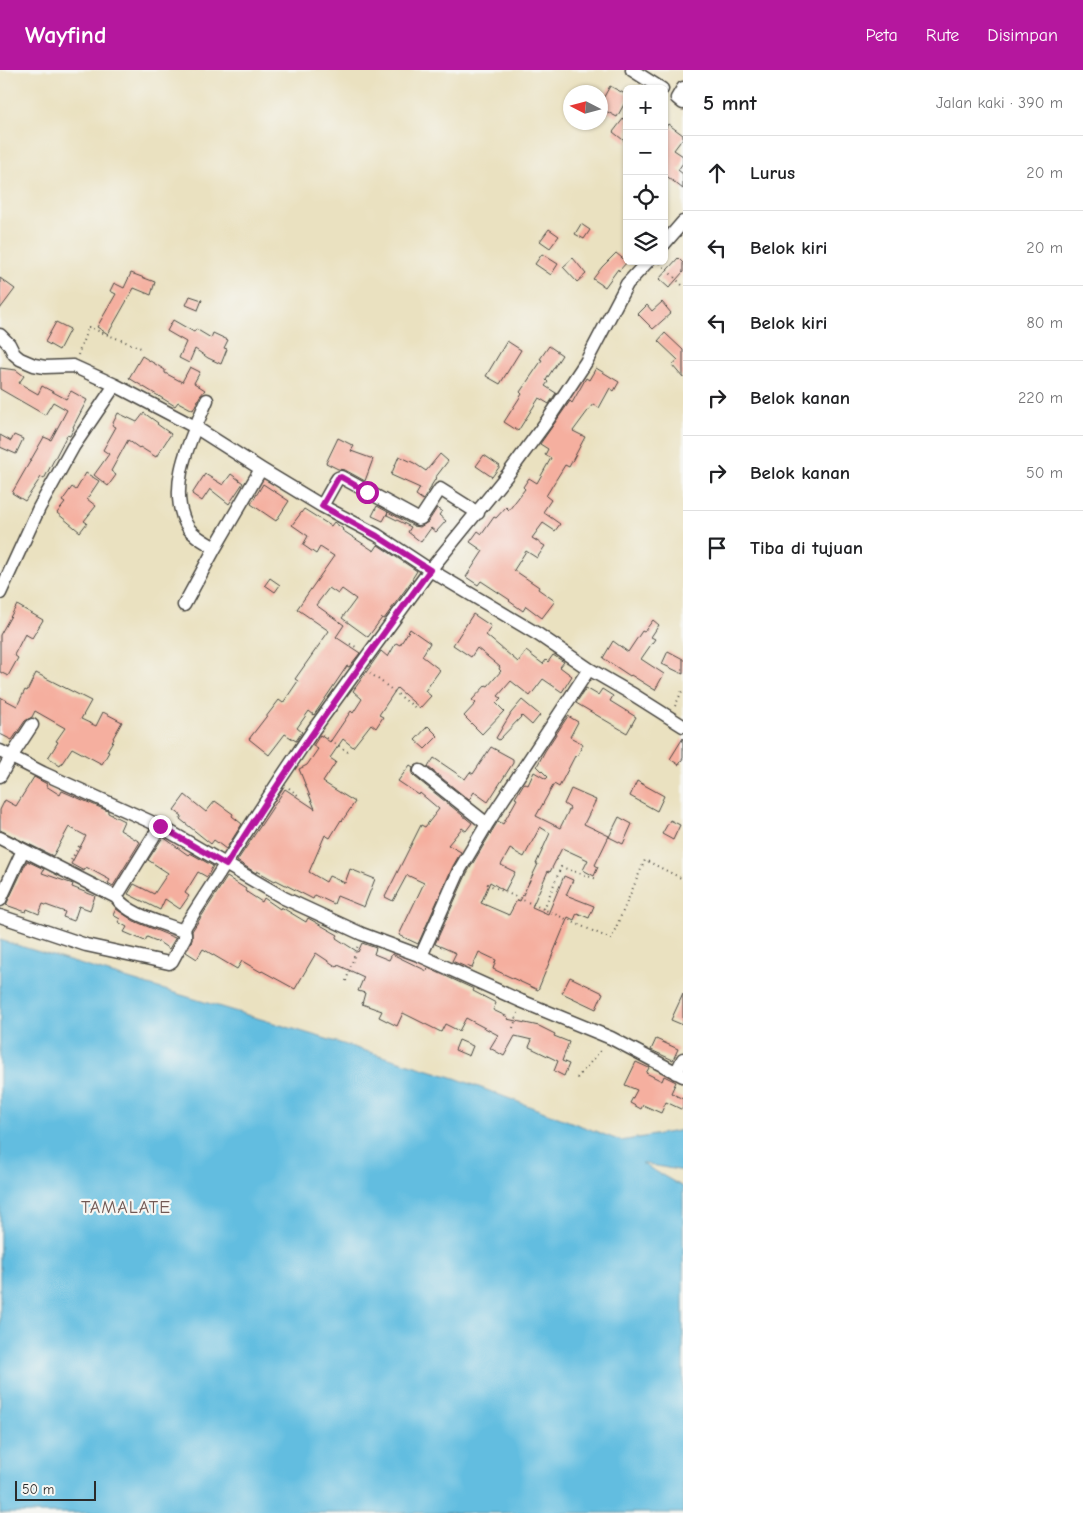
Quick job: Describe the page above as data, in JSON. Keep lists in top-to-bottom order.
{
  "districts": ["TAMALATE"],
  "scale_bar": "50 m",
  "north": "left",
  "page": {
    "header": "Wayfind",
    "nav": ["Peta", "Rute", "Disimpan"],
    "heading": ["5 mnt", "Jalan kaki · 390 m"],
    "map_buttons": ["+", "−"],
    "list": [
      ["Lurus", "20 m"],
      ["Belok kiri", "20 m"],
      ["Belok kiri", "80 m"],
      ["Belok kanan", "220 m"],
      ["Belok kanan", "50 m"],
      "Tiba di tujuan"
    ],
    "scale": "50 m"
  }
}
